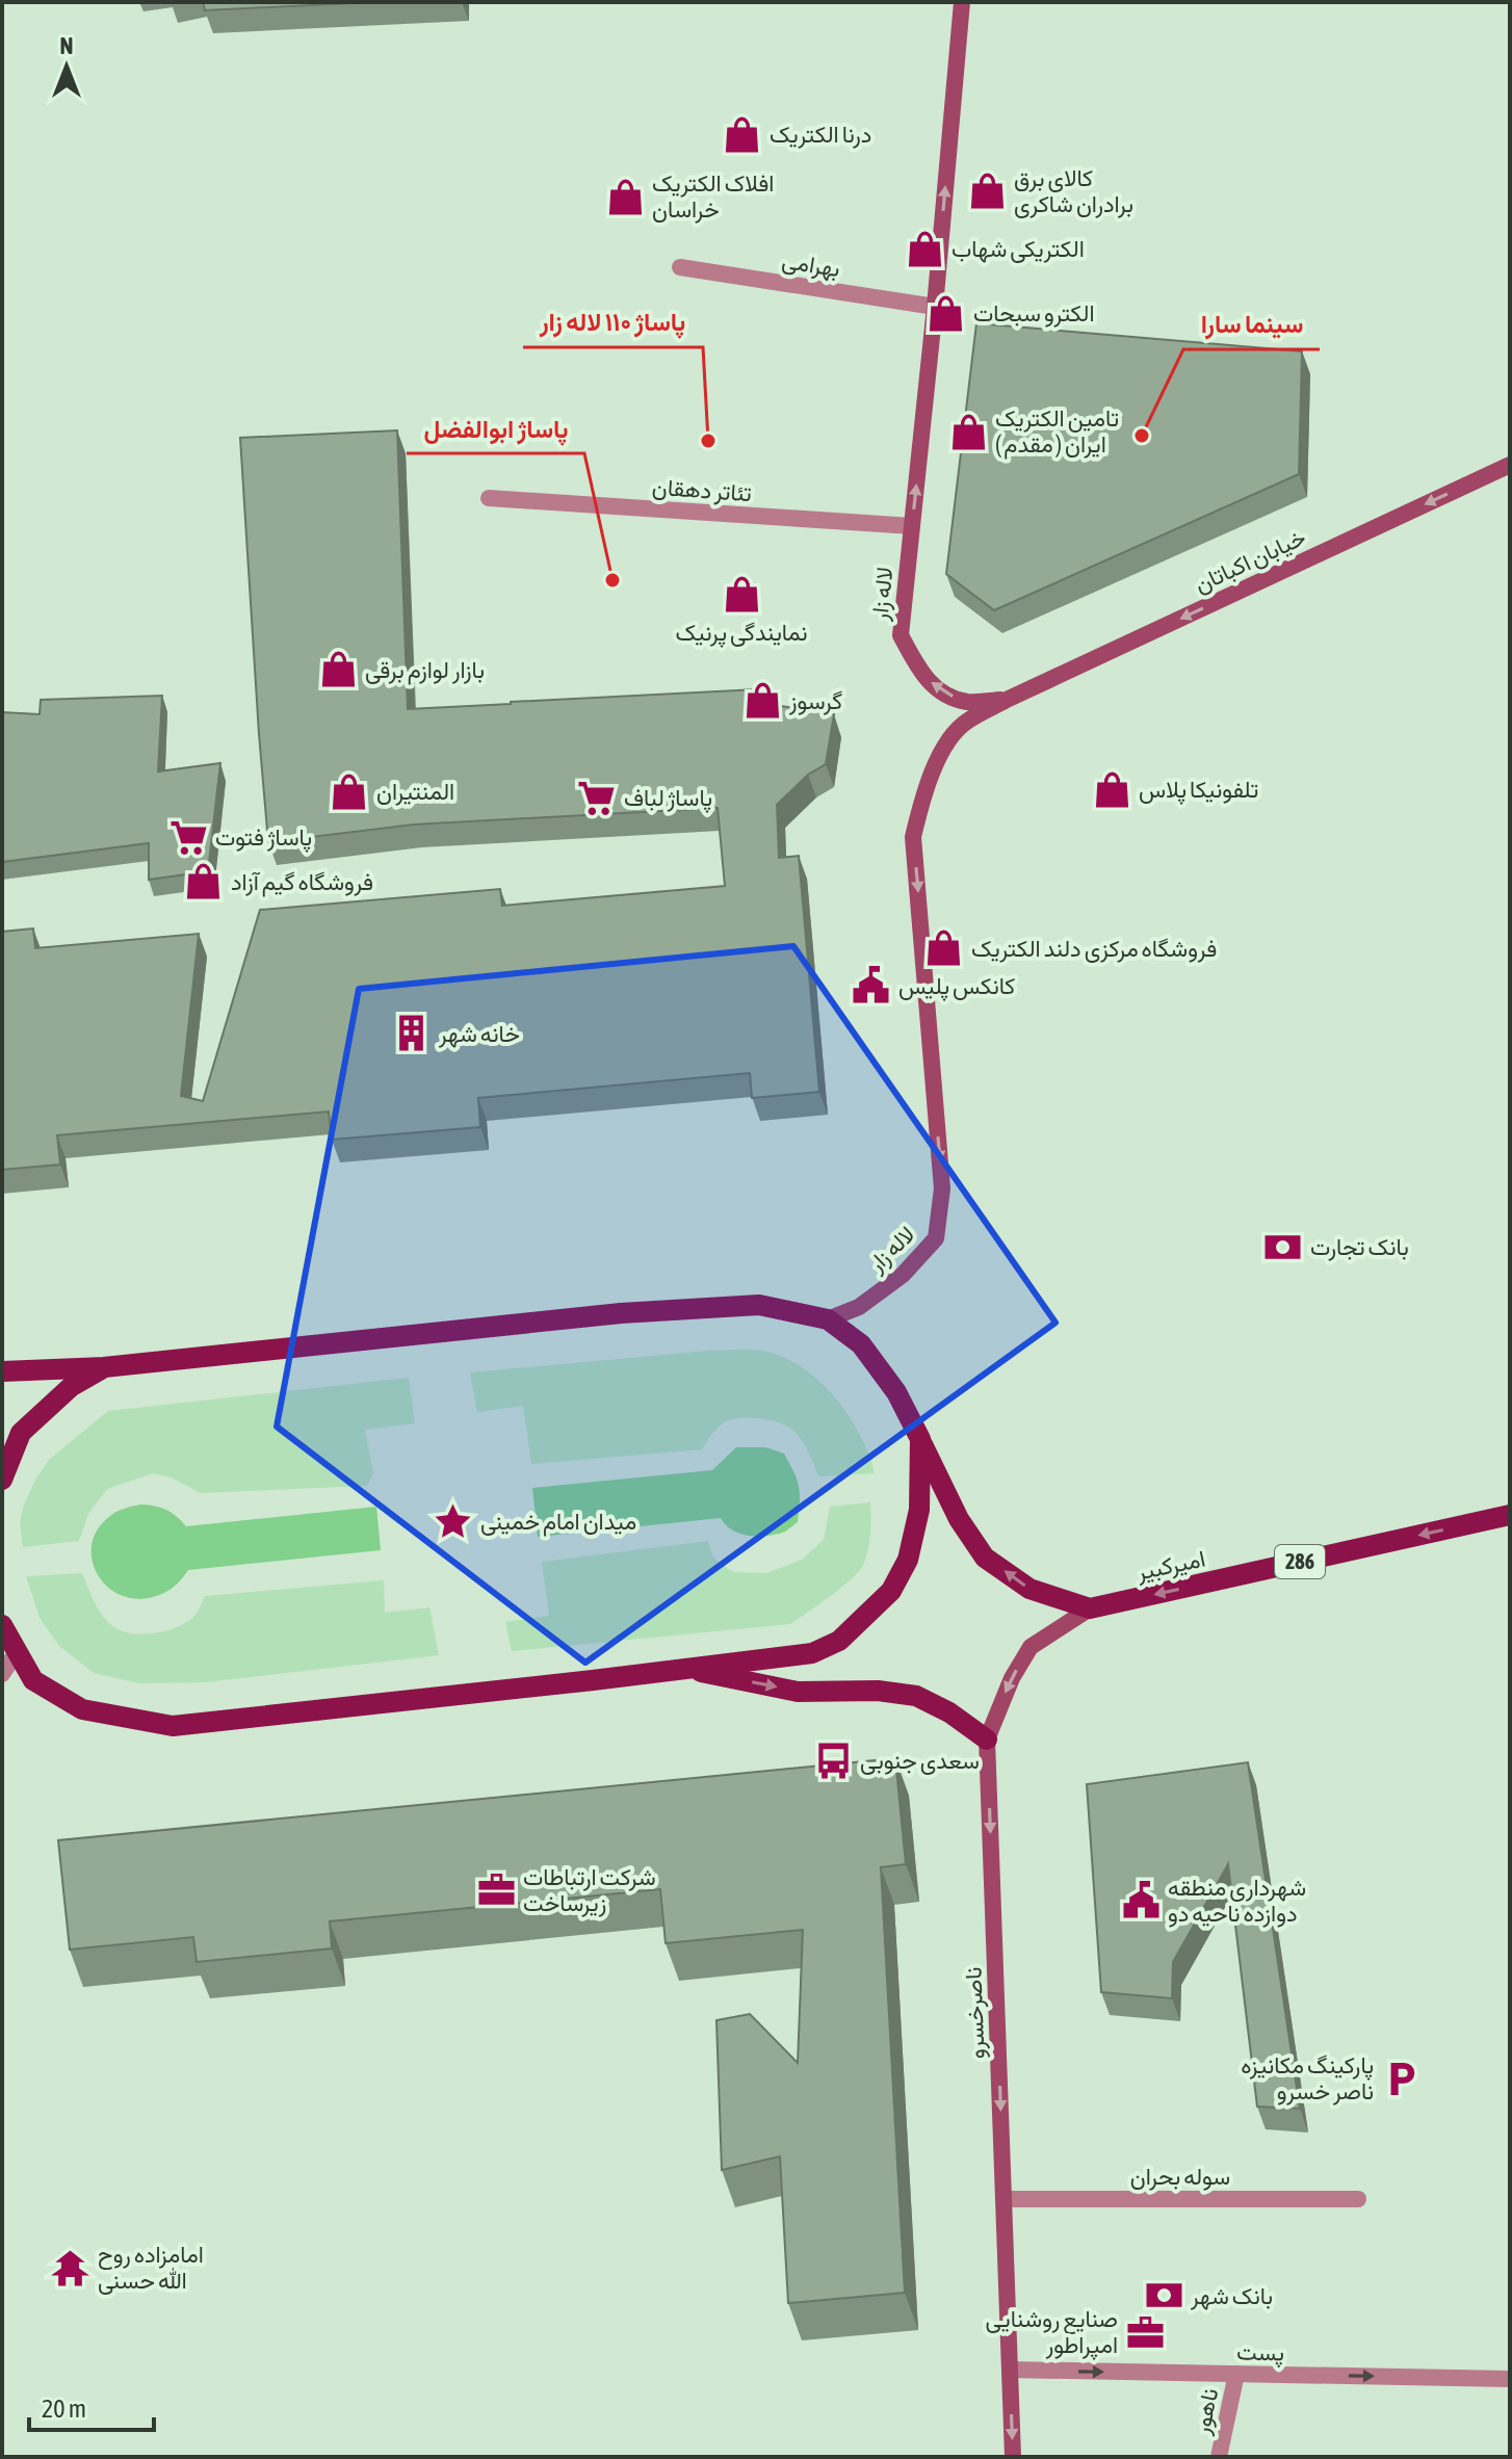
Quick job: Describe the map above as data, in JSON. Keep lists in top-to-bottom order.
{
  "streets": {
    "main road": [
      "خیابان اکباتان",
      "لاله زار",
      "286",
      "امیرکبیر",
      "ناصرخسرو"
    ],
    "street": [
      "بهرامی",
      "تئاتر دهقان",
      "سوله بحران",
      "پست",
      "ناهور"
    ]
  },
  "crossings": [
    ["بهرامی", "لاله زار"],
    ["تئاتر دهقان", "لاله زار"],
    ["خیابان اکباتان", "لاله زار"],
    ["امیرکبیر", "ناصرخسرو"],
    ["ناصرخسرو", "سوله بحران"],
    ["ناصرخسرو", "پست"],
    ["پست", "ناهور"]
  ],
  "one_way": [
    "خیابان اکباتان",
    "امیرکبیر",
    "ناصرخسرو",
    "پست"
  ],
  "places": {
    "shop": [
      "درنا الکتریک",
      "کالای برق برادران شاکری",
      "افلاک الکتریک خراسان",
      "الکتریکی شهاب",
      "الکترو سبحات",
      "تامین الکتریک ایران ( مقدم )",
      "نمایندگی پرنیک",
      "بازار لوازم برقی",
      "گرسوز",
      "تلفونیکا پلاس",
      "المنتیران",
      "فروشگاه گیم آزاد",
      "فروشگاه مرکزی دلند الکتریک"
    ],
    "other": ["سینما سارا", "پاساژ ۱۱۰ لاله زار", "پاساژ ابوالفضل"],
    "supermarket": ["پاساژ لباف", "پاساژ فتوت"],
    "public building": ["کانکس پلیس", "شهرداری منطقه دوازده ناحیه دو"],
    "building": ["خانه شهر"],
    "bank": ["بانک تجارت", "بانک شهر"],
    "place": ["میدان امام خمینی"],
    "bus stop": ["سعدی جنوبی"],
    "office": ["شرکت ارتباطات زیرساخت", "صنایع روشنایی امپراطور"],
    "parking": ["پارکینگ مکانیزه ناصر خسرو"],
    "temple": ["امامزاده روح الله حسنی"]
  },
  "scale_bar": "20 m",
  "north": "top"
}
